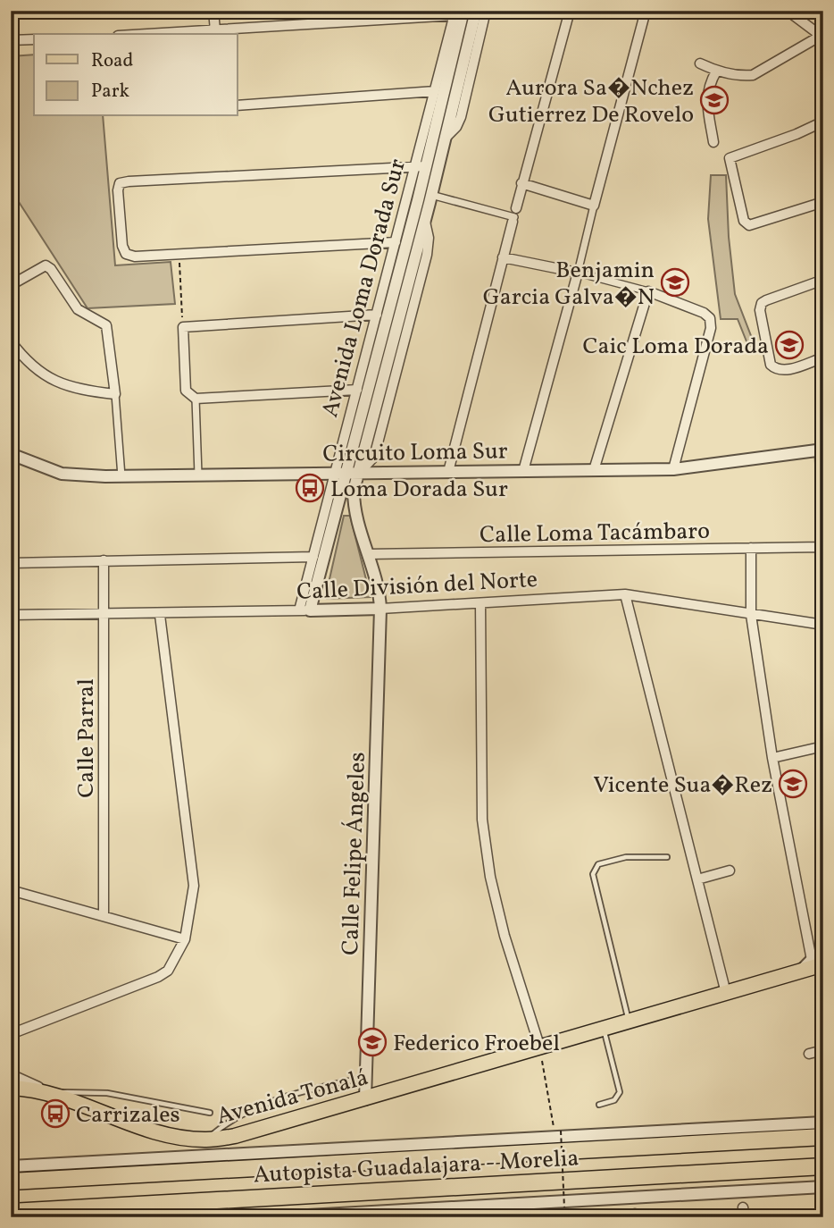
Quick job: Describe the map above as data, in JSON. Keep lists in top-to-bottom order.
{
  "streets": {
    "highway": ["Autopista Guadalajara - Morelia"],
    "main road": ["Avenida Tonalá"],
    "street": [
      "Avenida Loma Dorada Sur",
      "Circuito Loma Sur",
      "Calle Loma Tacámbaro",
      "Calle División del Norte",
      "Calle Parral",
      "Calle Felipe Ángeles"
    ]
  },
  "crossings": [
    ["Avenida Loma Dorada Sur", "Circuito Loma Sur"],
    ["Avenida Loma Dorada Sur", "Calle Loma Tacámbaro"],
    ["Avenida Loma Dorada Sur", "Calle División del Norte"],
    ["Avenida Loma Dorada Sur", "Calle Felipe Ángeles"],
    ["Calle División del Norte", "Calle Parral"],
    ["Calle División del Norte", "Calle Felipe Ángeles"],
    ["Calle Felipe Ángeles", "Avenida Tonalá"]
  ],
  "places": {
    "school or university": [
      "Aurora Sa�Nchez Gutierrez De Rovelo",
      "Benjamin Garcia Galva�N",
      "Caic Loma Dorada",
      "Vicente Sua�Rez",
      "Federico Froebel"
    ],
    "bus stop": ["Loma Dorada Sur", "Carrizales"]
  },
  "legend": ["Road", "Park"]
}
